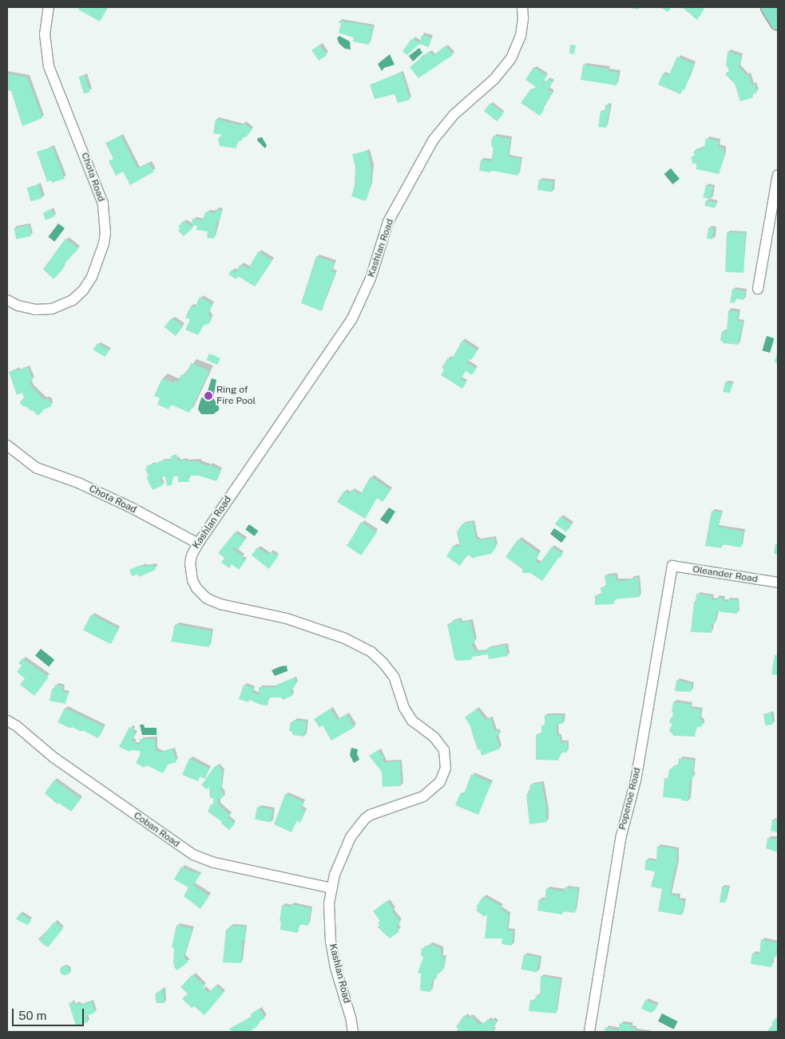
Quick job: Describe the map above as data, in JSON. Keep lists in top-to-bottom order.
{
  "streets": {
    "street": [
      "Chota Road",
      "Kashlan Road",
      "Oleander Road",
      "Popenoe Road",
      "Coban Road"
    ]
  },
  "crossings": [
    ["Chota Road", "Kashlan Road"],
    ["Kashlan Road", "Coban Road"],
    ["Oleander Road", "Popenoe Road"]
  ],
  "places": ["Ring of Fire Pool"],
  "scale_bar": "50 m"
}
